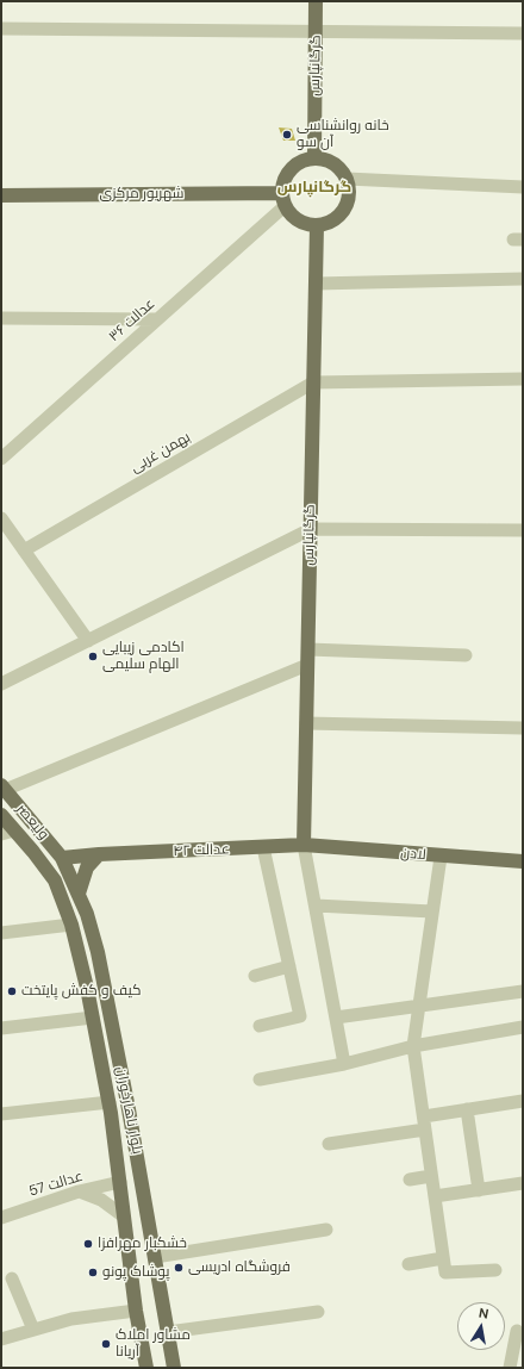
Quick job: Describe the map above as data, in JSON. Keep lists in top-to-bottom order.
{
  "streets": {
    "main road": [
      "گرگانپارس",
      "شهریور مرکزی",
      "ولیعصر",
      "عدالت ۴۲",
      "لادن",
      "بلوار ناهارخوران"
    ],
    "street": ["عدالت ۳۶", "بهمن غربی", "عدالت 57"]
  },
  "crossings": [
    ["گرگانپارس", "شهریور مرکزی"],
    ["گرگانپارس", "عدالت ۳۶"],
    ["گرگانپارس", "بهمن غربی"],
    ["گرگانپارس", "عدالت ۴۲"],
    ["گرگانپارس", "لادن"],
    ["شهریور مرکزی", "عدالت ۳۶"],
    ["ولیعصر", "عدالت ۴۲"],
    ["ولیعصر", "بلوار ناهارخوران"],
    ["عدالت ۴۲", "لادن"],
    ["عدالت ۴۲", "بلوار ناهارخوران"],
    ["بلوار ناهارخوران", "عدالت 57"]
  ],
  "districts": ["گرگانپارس"],
  "places": [
    "خانه روانشناسی آن سو",
    "اکادمی زیبایی الهام سلیمی",
    "کیف و کفش پایتخت",
    "خشكبار مهرافزا",
    "فروشگاه ادریسی",
    "پوشاک پونو",
    "مشاور املاک آریانا"
  ],
  "north": "top"
}
